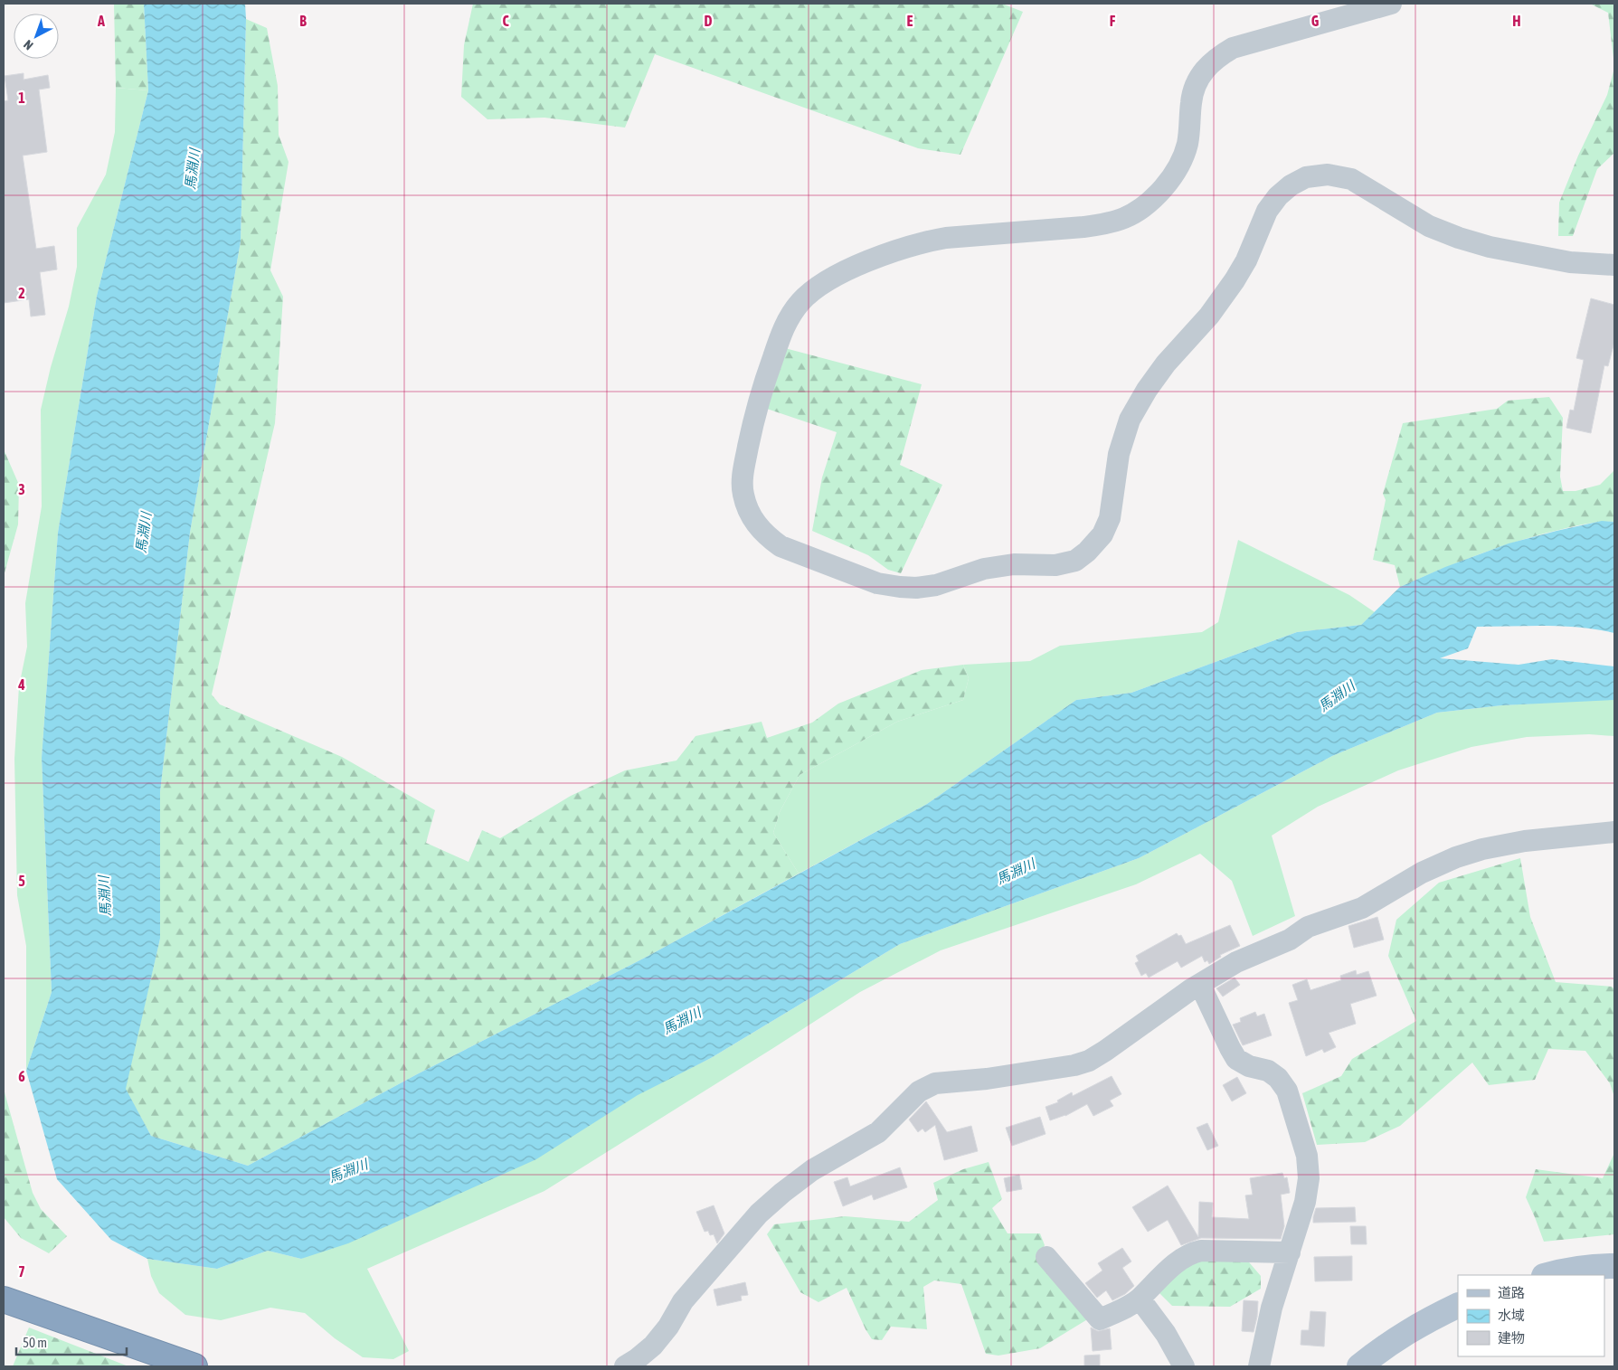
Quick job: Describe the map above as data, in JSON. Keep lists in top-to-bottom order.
{
  "water": ["馬淵川"],
  "legend": ["道路", "水域", "建物"],
  "scale_bar": "50 m",
  "north": "bottom left",
  "grid": {
    "columns": [
      "A",
      "B",
      "C",
      "D",
      "E",
      "F",
      "G",
      "H"
    ],
    "rows": [
      "1",
      "2",
      "3",
      "4",
      "5",
      "6",
      "7"
    ]
  }
}
